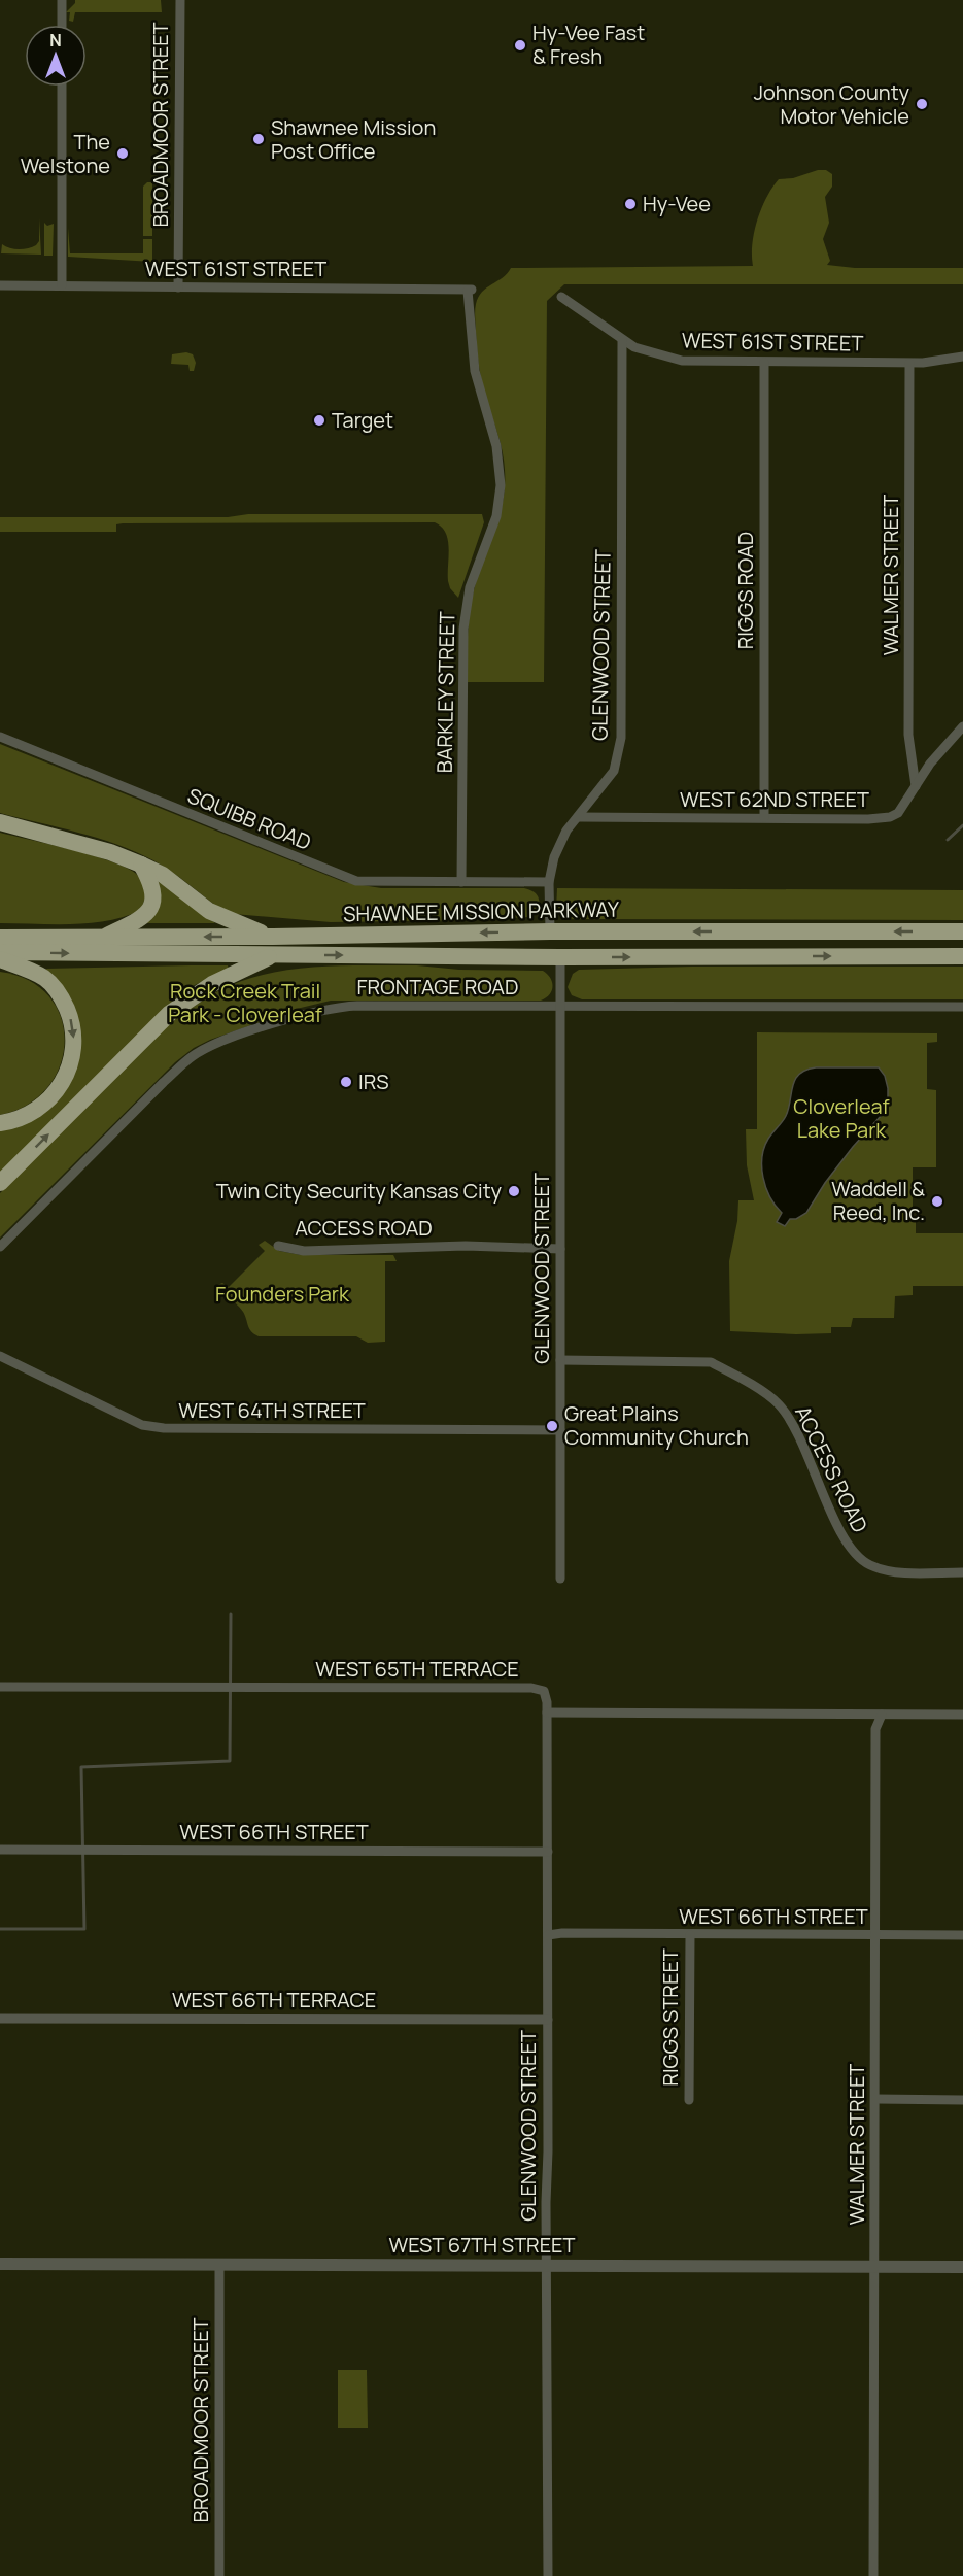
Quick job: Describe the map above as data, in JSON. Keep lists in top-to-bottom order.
{
  "streets": {
    "highway": ["SHAWNEE MISSION PARKWAY"],
    "street": [
      "BROADMOOR STREET",
      "WEST 61ST STREET",
      "WALMER STREET",
      "RIGGS ROAD",
      "GLENWOOD STREET",
      "BARKLEY STREET",
      "WEST 62ND STREET",
      "SQUIBB ROAD",
      "FRONTAGE ROAD",
      "ACCESS ROAD",
      "WEST 64TH STREET",
      "WEST 65TH TERRACE",
      "WEST 66TH STREET",
      "WEST 66TH TERRACE",
      "RIGGS STREET",
      "WEST 67TH STREET"
    ]
  },
  "crossings": [
    ["BROADMOOR STREET", "WEST 61ST STREET"],
    ["BROADMOOR STREET", "WEST 67TH STREET"],
    ["WEST 61ST STREET", "WALMER STREET"],
    ["WEST 61ST STREET", "RIGGS ROAD"],
    ["WEST 61ST STREET", "GLENWOOD STREET"],
    ["WEST 61ST STREET", "BARKLEY STREET"],
    ["WALMER STREET", "WEST 62ND STREET"],
    ["WALMER STREET", "WEST 66TH STREET"],
    ["WALMER STREET", "WEST 67TH STREET"],
    ["RIGGS ROAD", "WEST 62ND STREET"],
    ["GLENWOOD STREET", "WEST 62ND STREET"],
    ["GLENWOOD STREET", "SHAWNEE MISSION PARKWAY"],
    ["GLENWOOD STREET", "FRONTAGE ROAD"],
    ["GLENWOOD STREET", "ACCESS ROAD"],
    ["GLENWOOD STREET", "WEST 64TH STREET"],
    ["GLENWOOD STREET", "WEST 65TH TERRACE"],
    ["GLENWOOD STREET", "WEST 66TH STREET"],
    ["GLENWOOD STREET", "WEST 66TH TERRACE"],
    ["GLENWOOD STREET", "WEST 67TH STREET"],
    ["BARKLEY STREET", "SQUIBB ROAD"],
    ["WEST 66TH STREET", "RIGGS STREET"]
  ],
  "parks": ["Rock Creek Trail Park - Cloverleaf", "Cloverleaf Lake Park", "Founders Park"],
  "places": [
    "Hy-Vee Fast & Fresh",
    "Johnson County Motor Vehicle",
    "Shawnee Mission Post Office",
    "The Welstone",
    "Hy-Vee",
    "Target",
    "IRS",
    "Twin City Security Kansas City",
    "Waddell & Reed, Inc.",
    "Great Plains Community Church"
  ],
  "north": "top"
}
